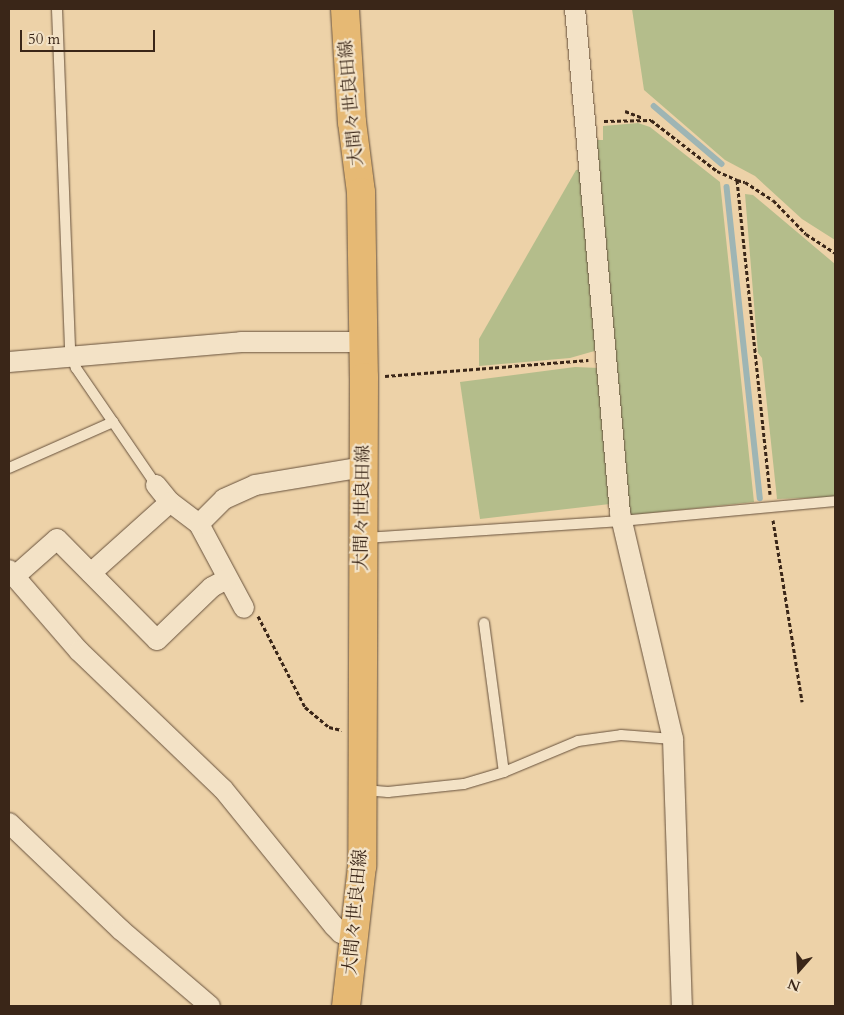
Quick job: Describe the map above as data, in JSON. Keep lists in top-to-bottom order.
{
  "streets": {
    "main road": ["大間々世良田線"]
  },
  "scale_bar": "50 m",
  "north": "bottom"
}
